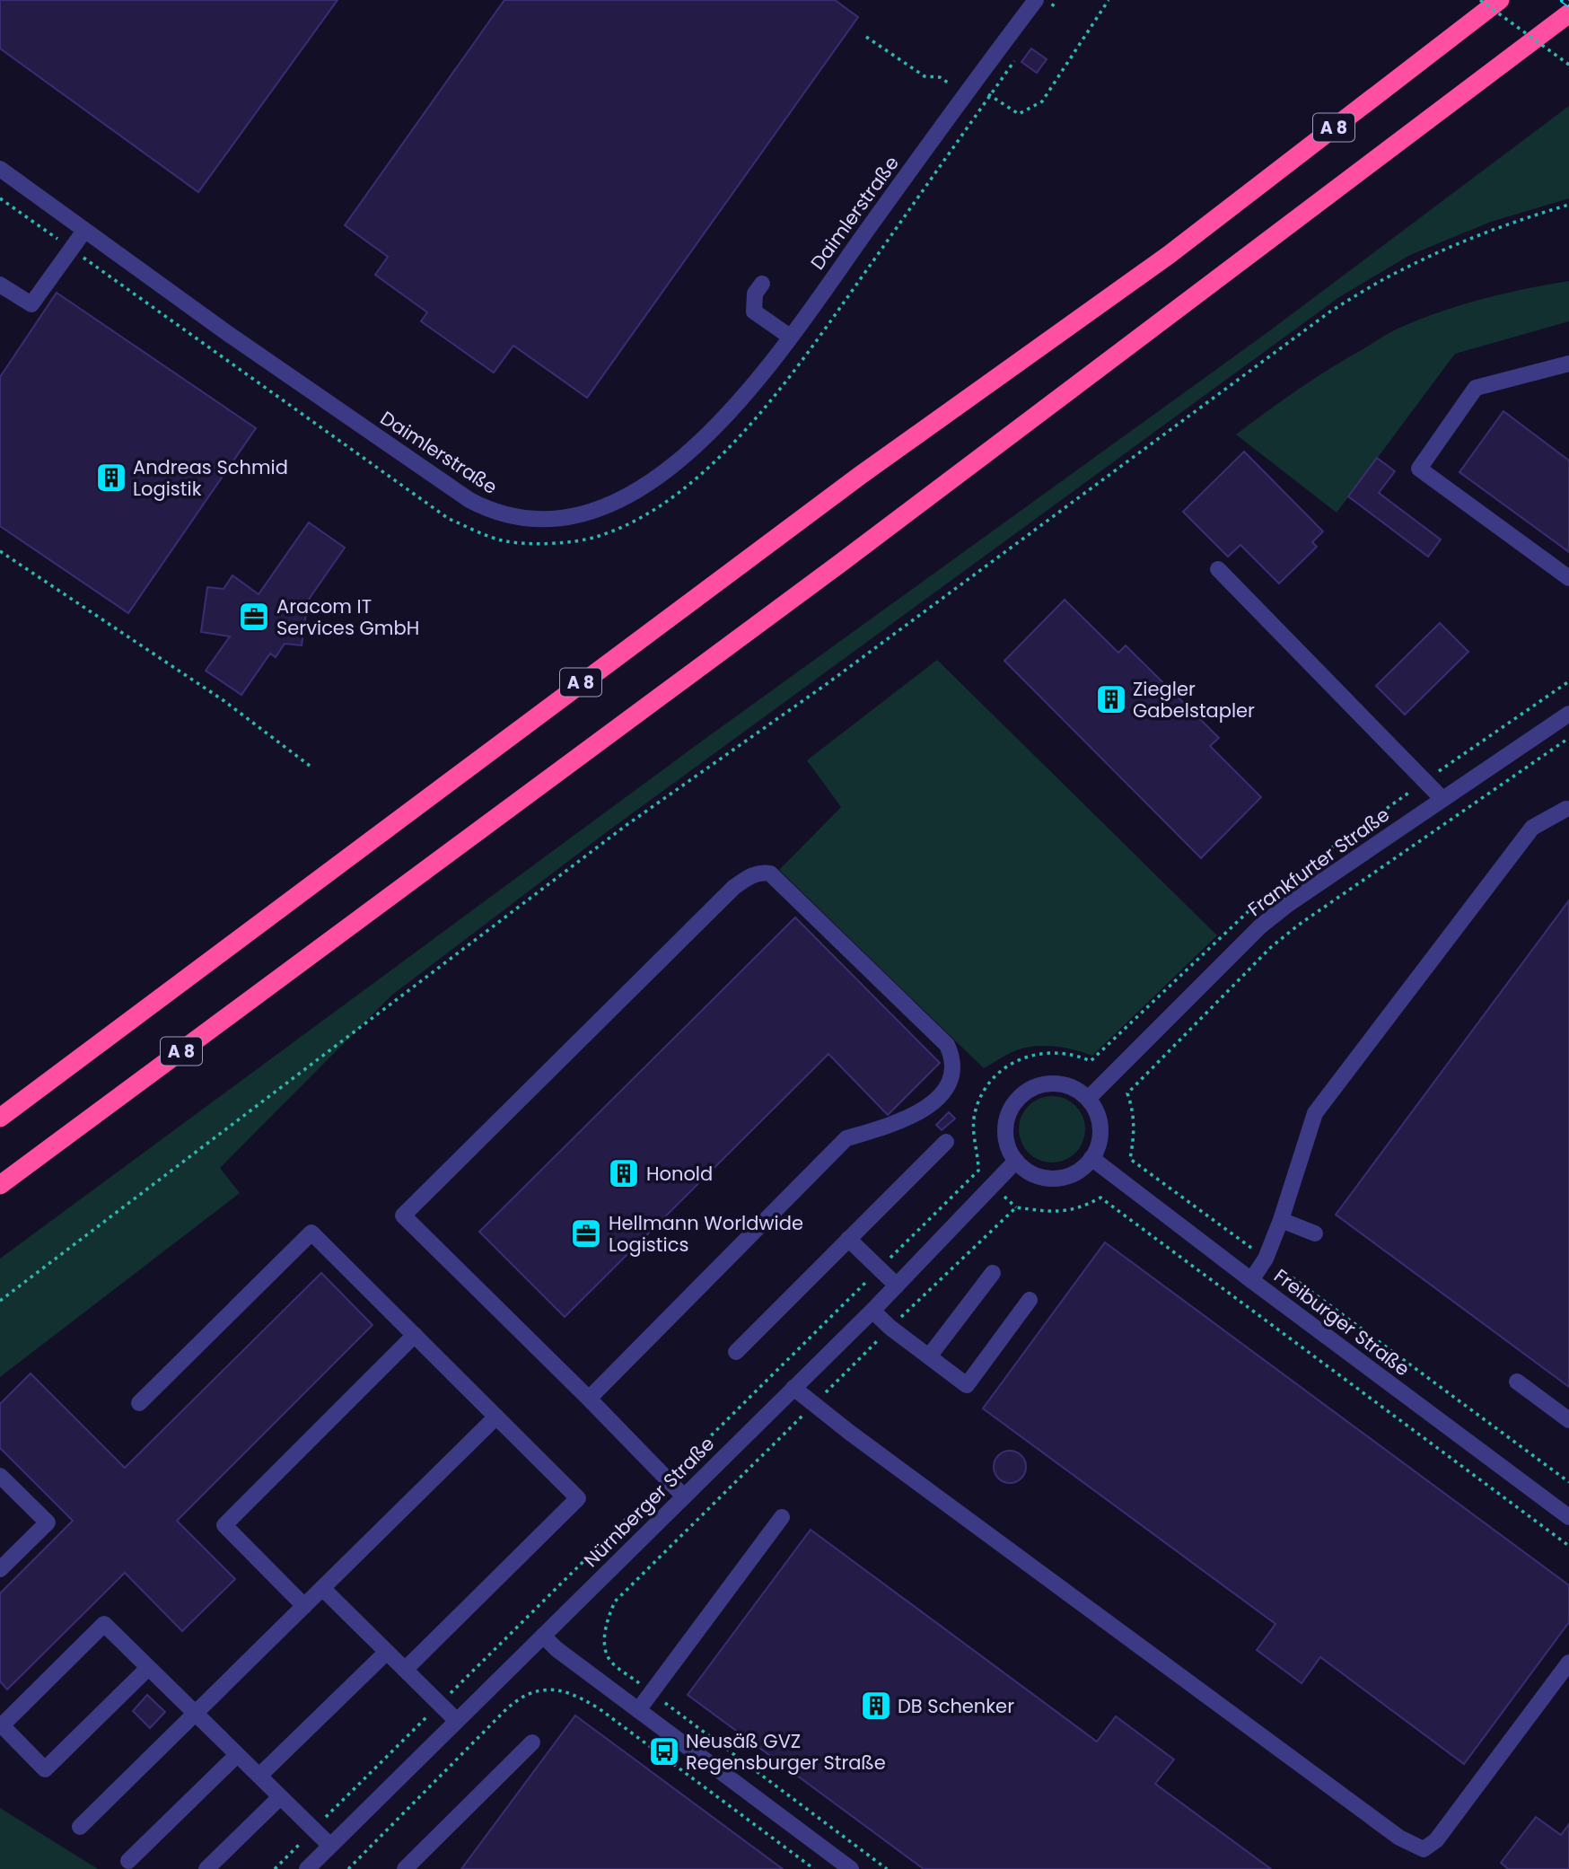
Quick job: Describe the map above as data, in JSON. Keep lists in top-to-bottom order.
{
  "streets": {
    "highway": ["A 8"],
    "street": [
      "Daimlerstraße",
      "Frankfurter Straße",
      "Freiburger Straße",
      "Nürnberger Straße"
    ]
  },
  "crossings": [
    ["Frankfurter Straße", "Freiburger Straße"],
    ["Frankfurter Straße", "Nürnberger Straße"],
    ["Freiburger Straße", "Nürnberger Straße"]
  ],
  "places": {
    "building": [
      "Andreas Schmid Logistik",
      "Ziegler Gabelstapler",
      "Honold",
      "DB Schenker"
    ],
    "office": ["Aracom IT Services GmbH", "Hellmann Worldwide Logistics"],
    "bus stop": ["Neusäß GVZ Regensburger Straße"]
  }
}
